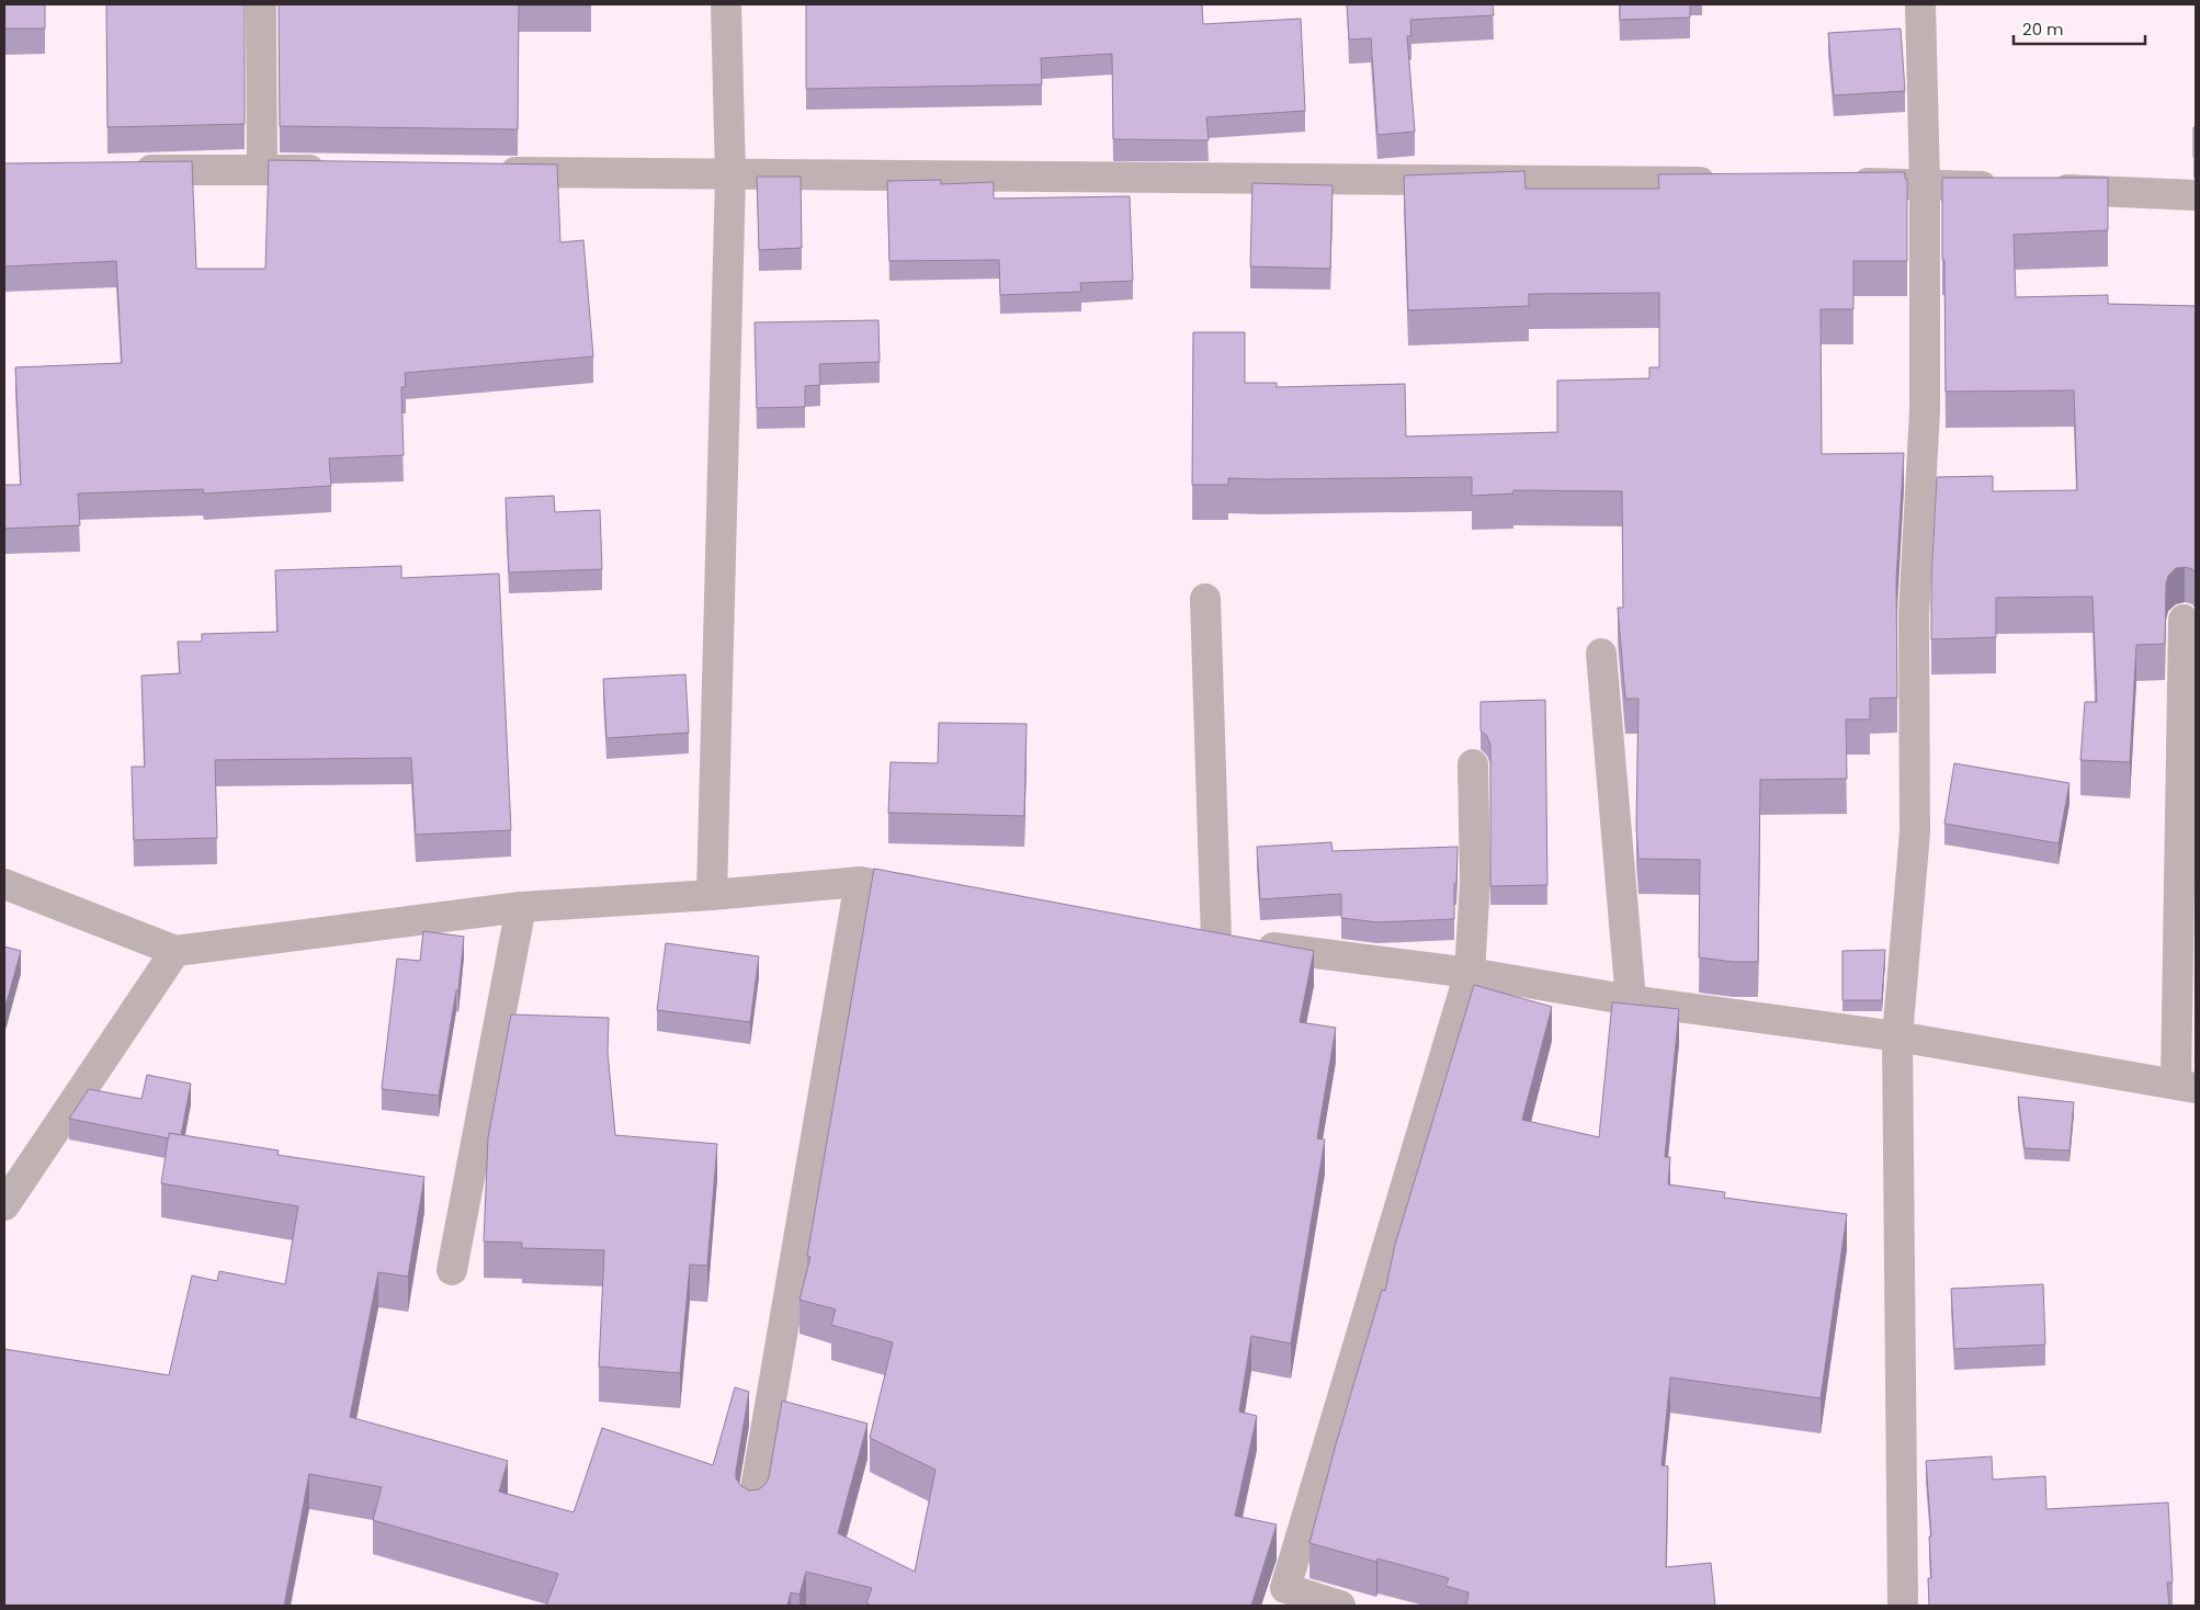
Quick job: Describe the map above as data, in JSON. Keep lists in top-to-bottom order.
{
  "scale_bar": "20 m"
}
